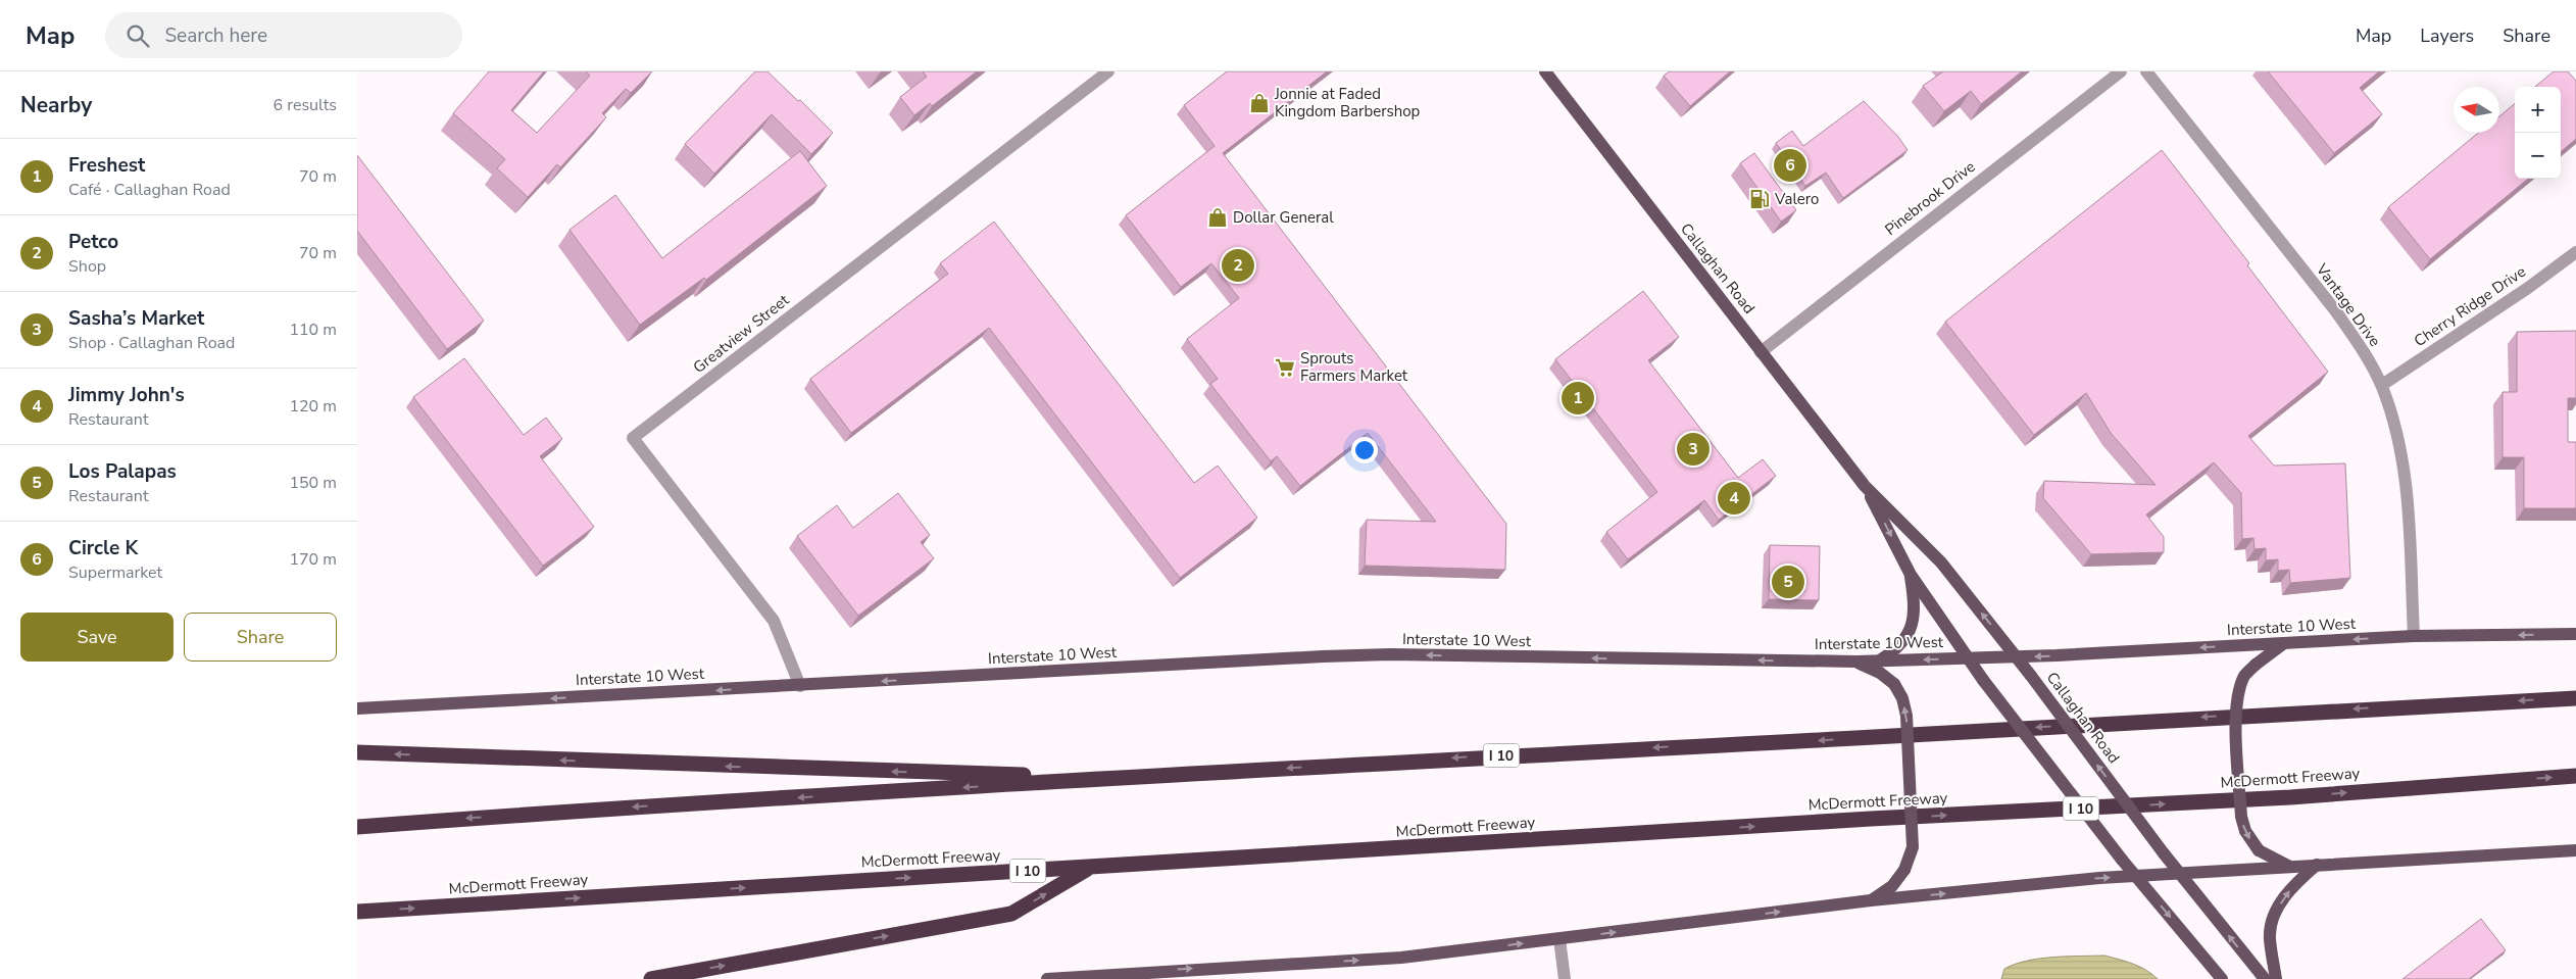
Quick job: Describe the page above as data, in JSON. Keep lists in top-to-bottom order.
{
  "streets": {
    "highway": ["I 10", "McDermott Freeway"],
    "main road": ["Callaghan Road", "Interstate 10 West"],
    "street": [
      "Pinebrook Drive",
      "Vantage Drive",
      "Cherry Ridge Drive",
      "Greatview Street"
    ]
  },
  "crossings": [
    ["Pinebrook Drive", "Callaghan Road"],
    ["Callaghan Road", "Interstate 10 West"],
    ["Vantage Drive", "Cherry Ridge Drive"],
    ["Vantage Drive", "Interstate 10 West"],
    ["Greatview Street", "Interstate 10 West"]
  ],
  "one_way": ["Interstate 10 West"],
  "places": {
    "shop": ["Jonnie at Faded Kingdom Barbershop", "Dollar General"],
    "fuel station": ["Valero"],
    "supermarket": ["Sprouts Farmers Market"]
  },
  "north": "left",
  "page": {
    "header": "Map",
    "search": "Search here",
    "nav": ["Map", "Layers", "Share"],
    "heading": ["Nearby", "6 results"],
    "map_buttons": ["+", "−"],
    "list": [
      {
        "mark": "1",
        "name": "Freshest",
        "note": "Café · Callaghan Road",
        "value": "70 m"
      },
      {
        "mark": "2",
        "name": "Petco",
        "note": "Shop",
        "value": "70 m"
      },
      {
        "mark": "3",
        "name": "Sasha’s Market",
        "note": "Shop · Callaghan Road",
        "value": "110 m"
      },
      {
        "mark": "4",
        "name": "Jimmy John's",
        "note": "Restaurant",
        "value": "120 m"
      },
      {
        "mark": "5",
        "name": "Los Palapas",
        "note": "Restaurant",
        "value": "150 m"
      },
      {
        "mark": "6",
        "name": "Circle K",
        "note": "Supermarket",
        "value": "170 m"
      }
    ],
    "pins": [
      "6",
      "2",
      "1",
      "3",
      "4",
      "5"
    ],
    "buttons": ["Save", "Share"]
  }
}
